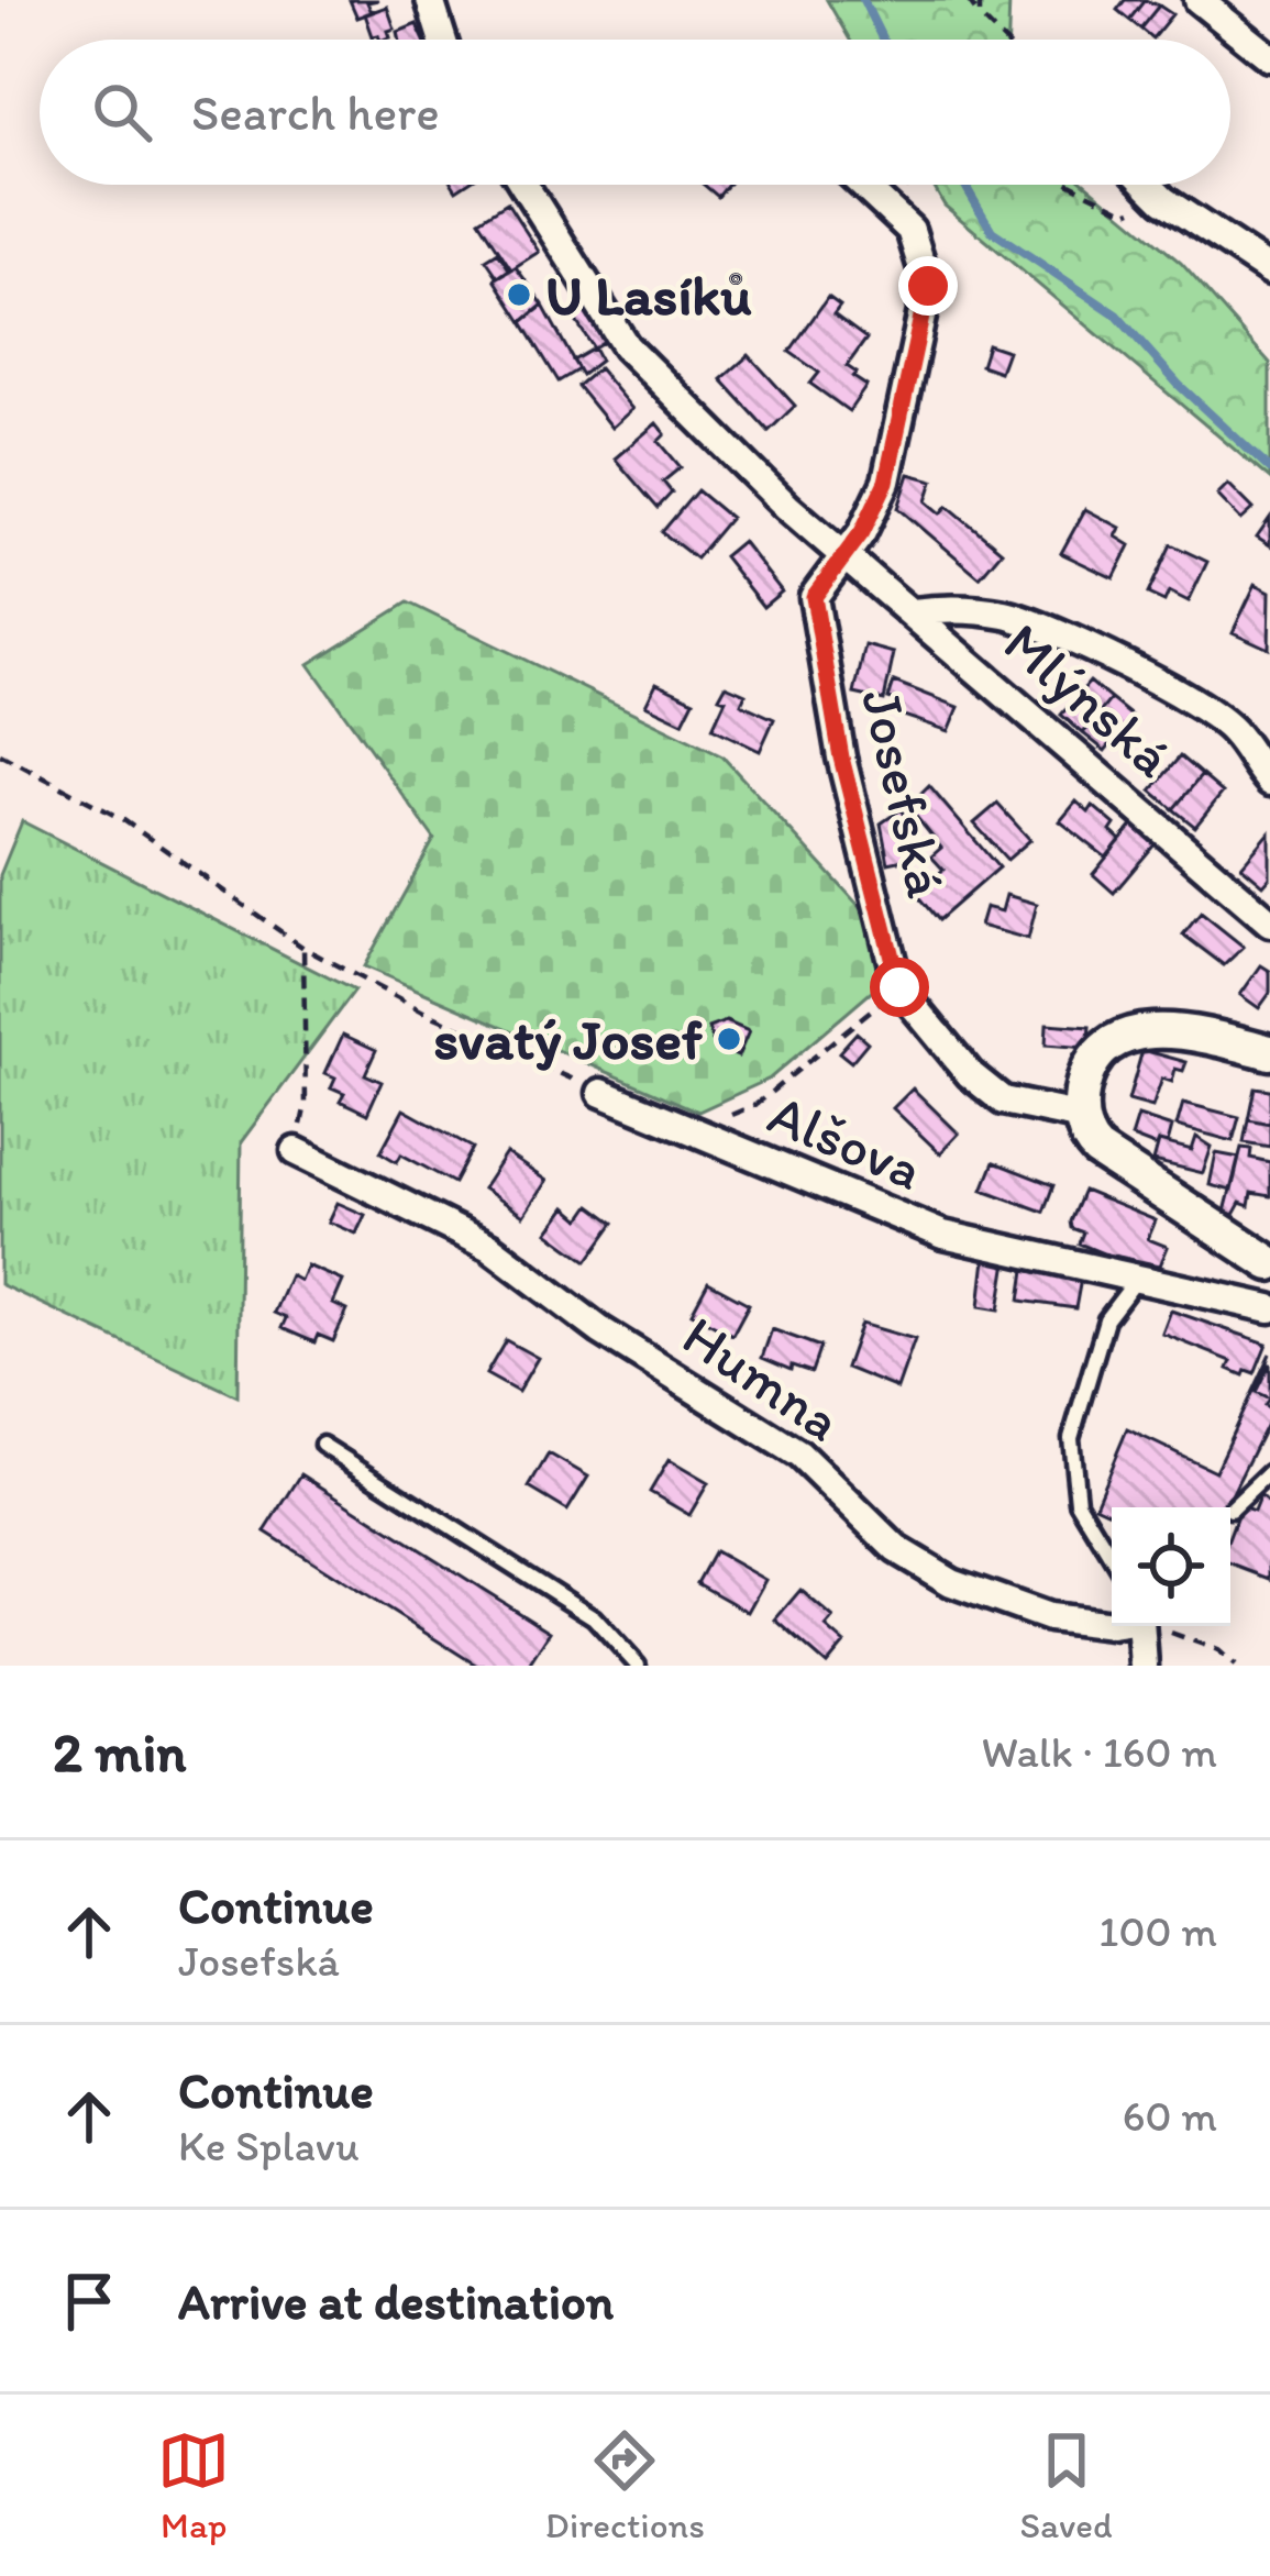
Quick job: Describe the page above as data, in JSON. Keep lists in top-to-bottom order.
{
  "streets": {
    "street": [
      "Mlýnská",
      "Josefská",
      "Alšova",
      "Humna"
    ]
  },
  "crossings": [
    ["Mlýnská", "Josefská"]
  ],
  "places": ["U Lasíků", "svatý Josef"],
  "page": {
    "search": "Search here",
    "heading": ["2 min", "Walk · 160 m"],
    "list": [
      ["Continue", "Josefská", "100 m"],
      ["Continue", "Ke Splavu", "60 m"],
      "Arrive at destination"
    ],
    "nav": ["Map", "Directions", "Saved"]
  }
}
